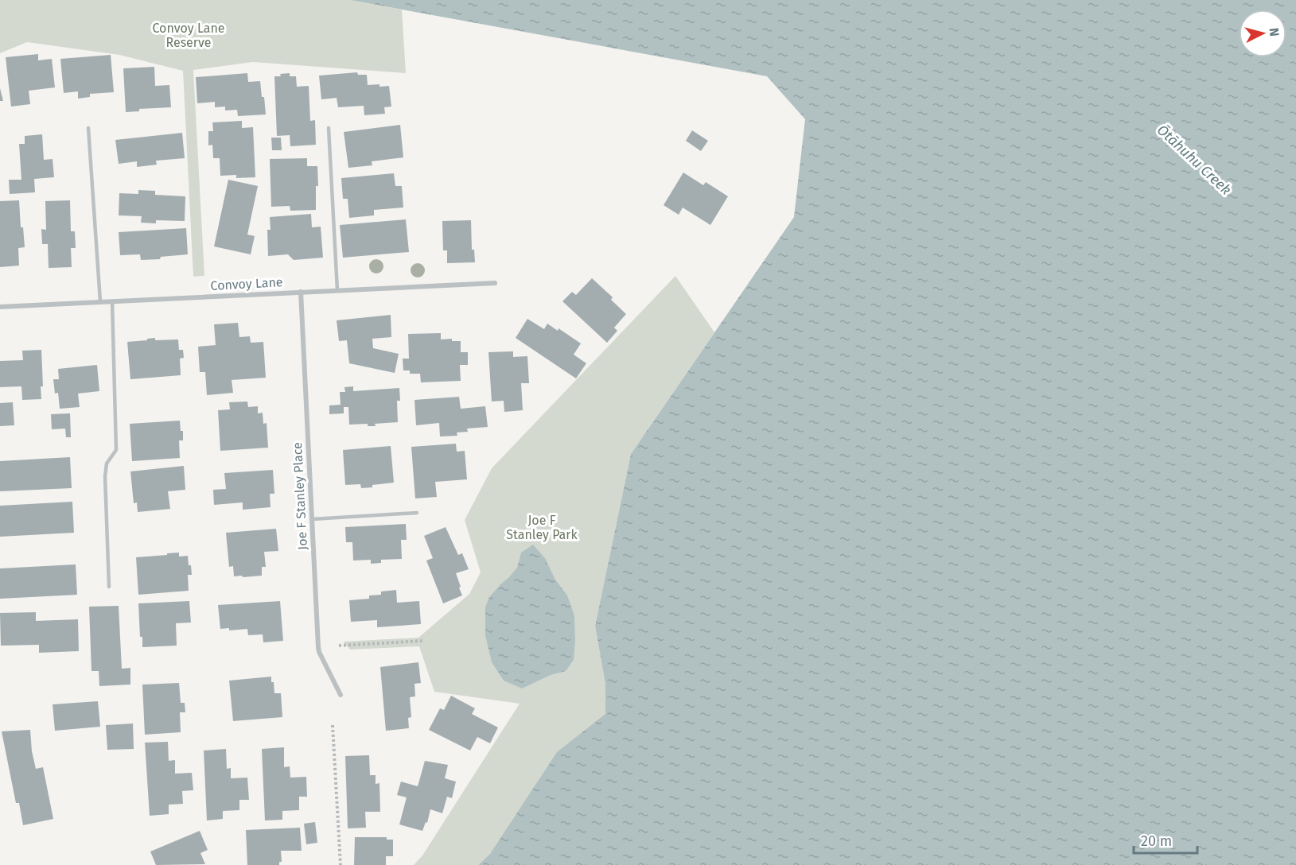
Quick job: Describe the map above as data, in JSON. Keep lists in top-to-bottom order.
{
  "streets": {
    "street": ["Convoy Lane", "Joe F Stanley Place"]
  },
  "crossings": [
    ["Convoy Lane", "Joe F Stanley Place"]
  ],
  "water": ["Ōtāhuhu Creek"],
  "parks": ["Convoy Lane Reserve", "Joe F Stanley Park"],
  "scale_bar": "20 m",
  "north": "right"
}
